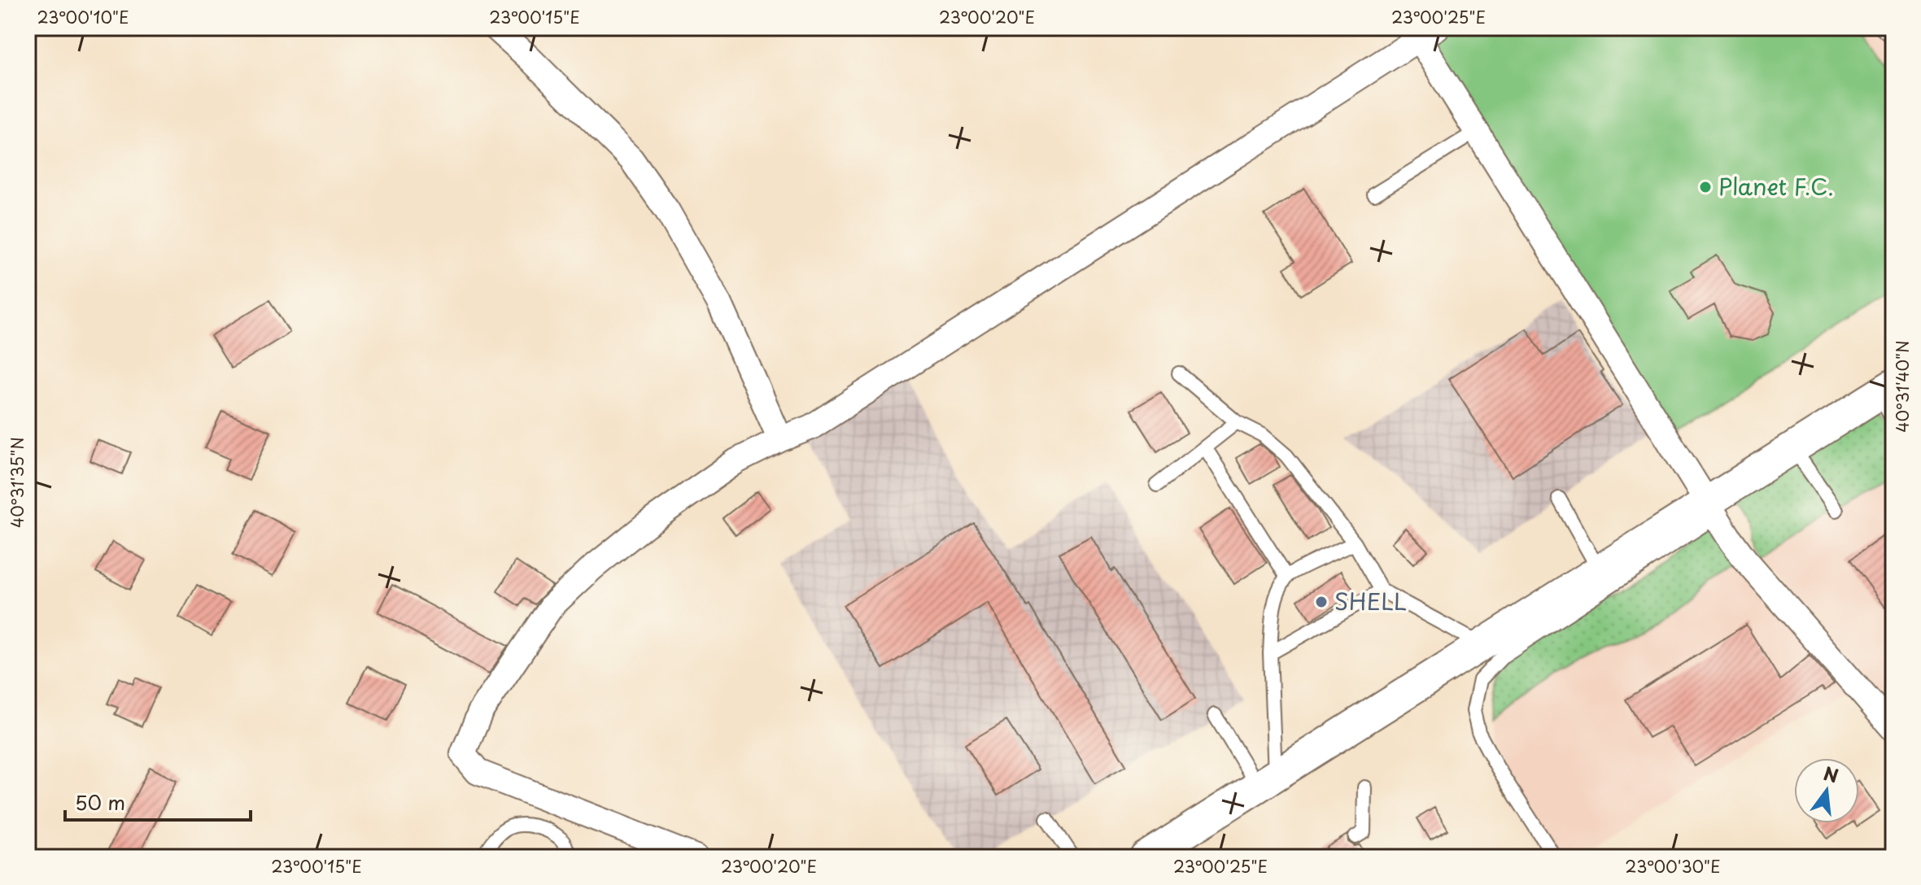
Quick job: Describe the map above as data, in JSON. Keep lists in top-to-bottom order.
{
  "places": ["Planet F.C.", "SHELL"],
  "scale_bar": "50 m",
  "north": "top",
  "coordinates": [
    "23°00'10\"E",
    "23°00'15\"E",
    "23°00'20\"E",
    "23°00'25\"E",
    "40°31'40\"N",
    "40°31'35\"N",
    "23°00'30\"E"
  ]
}
